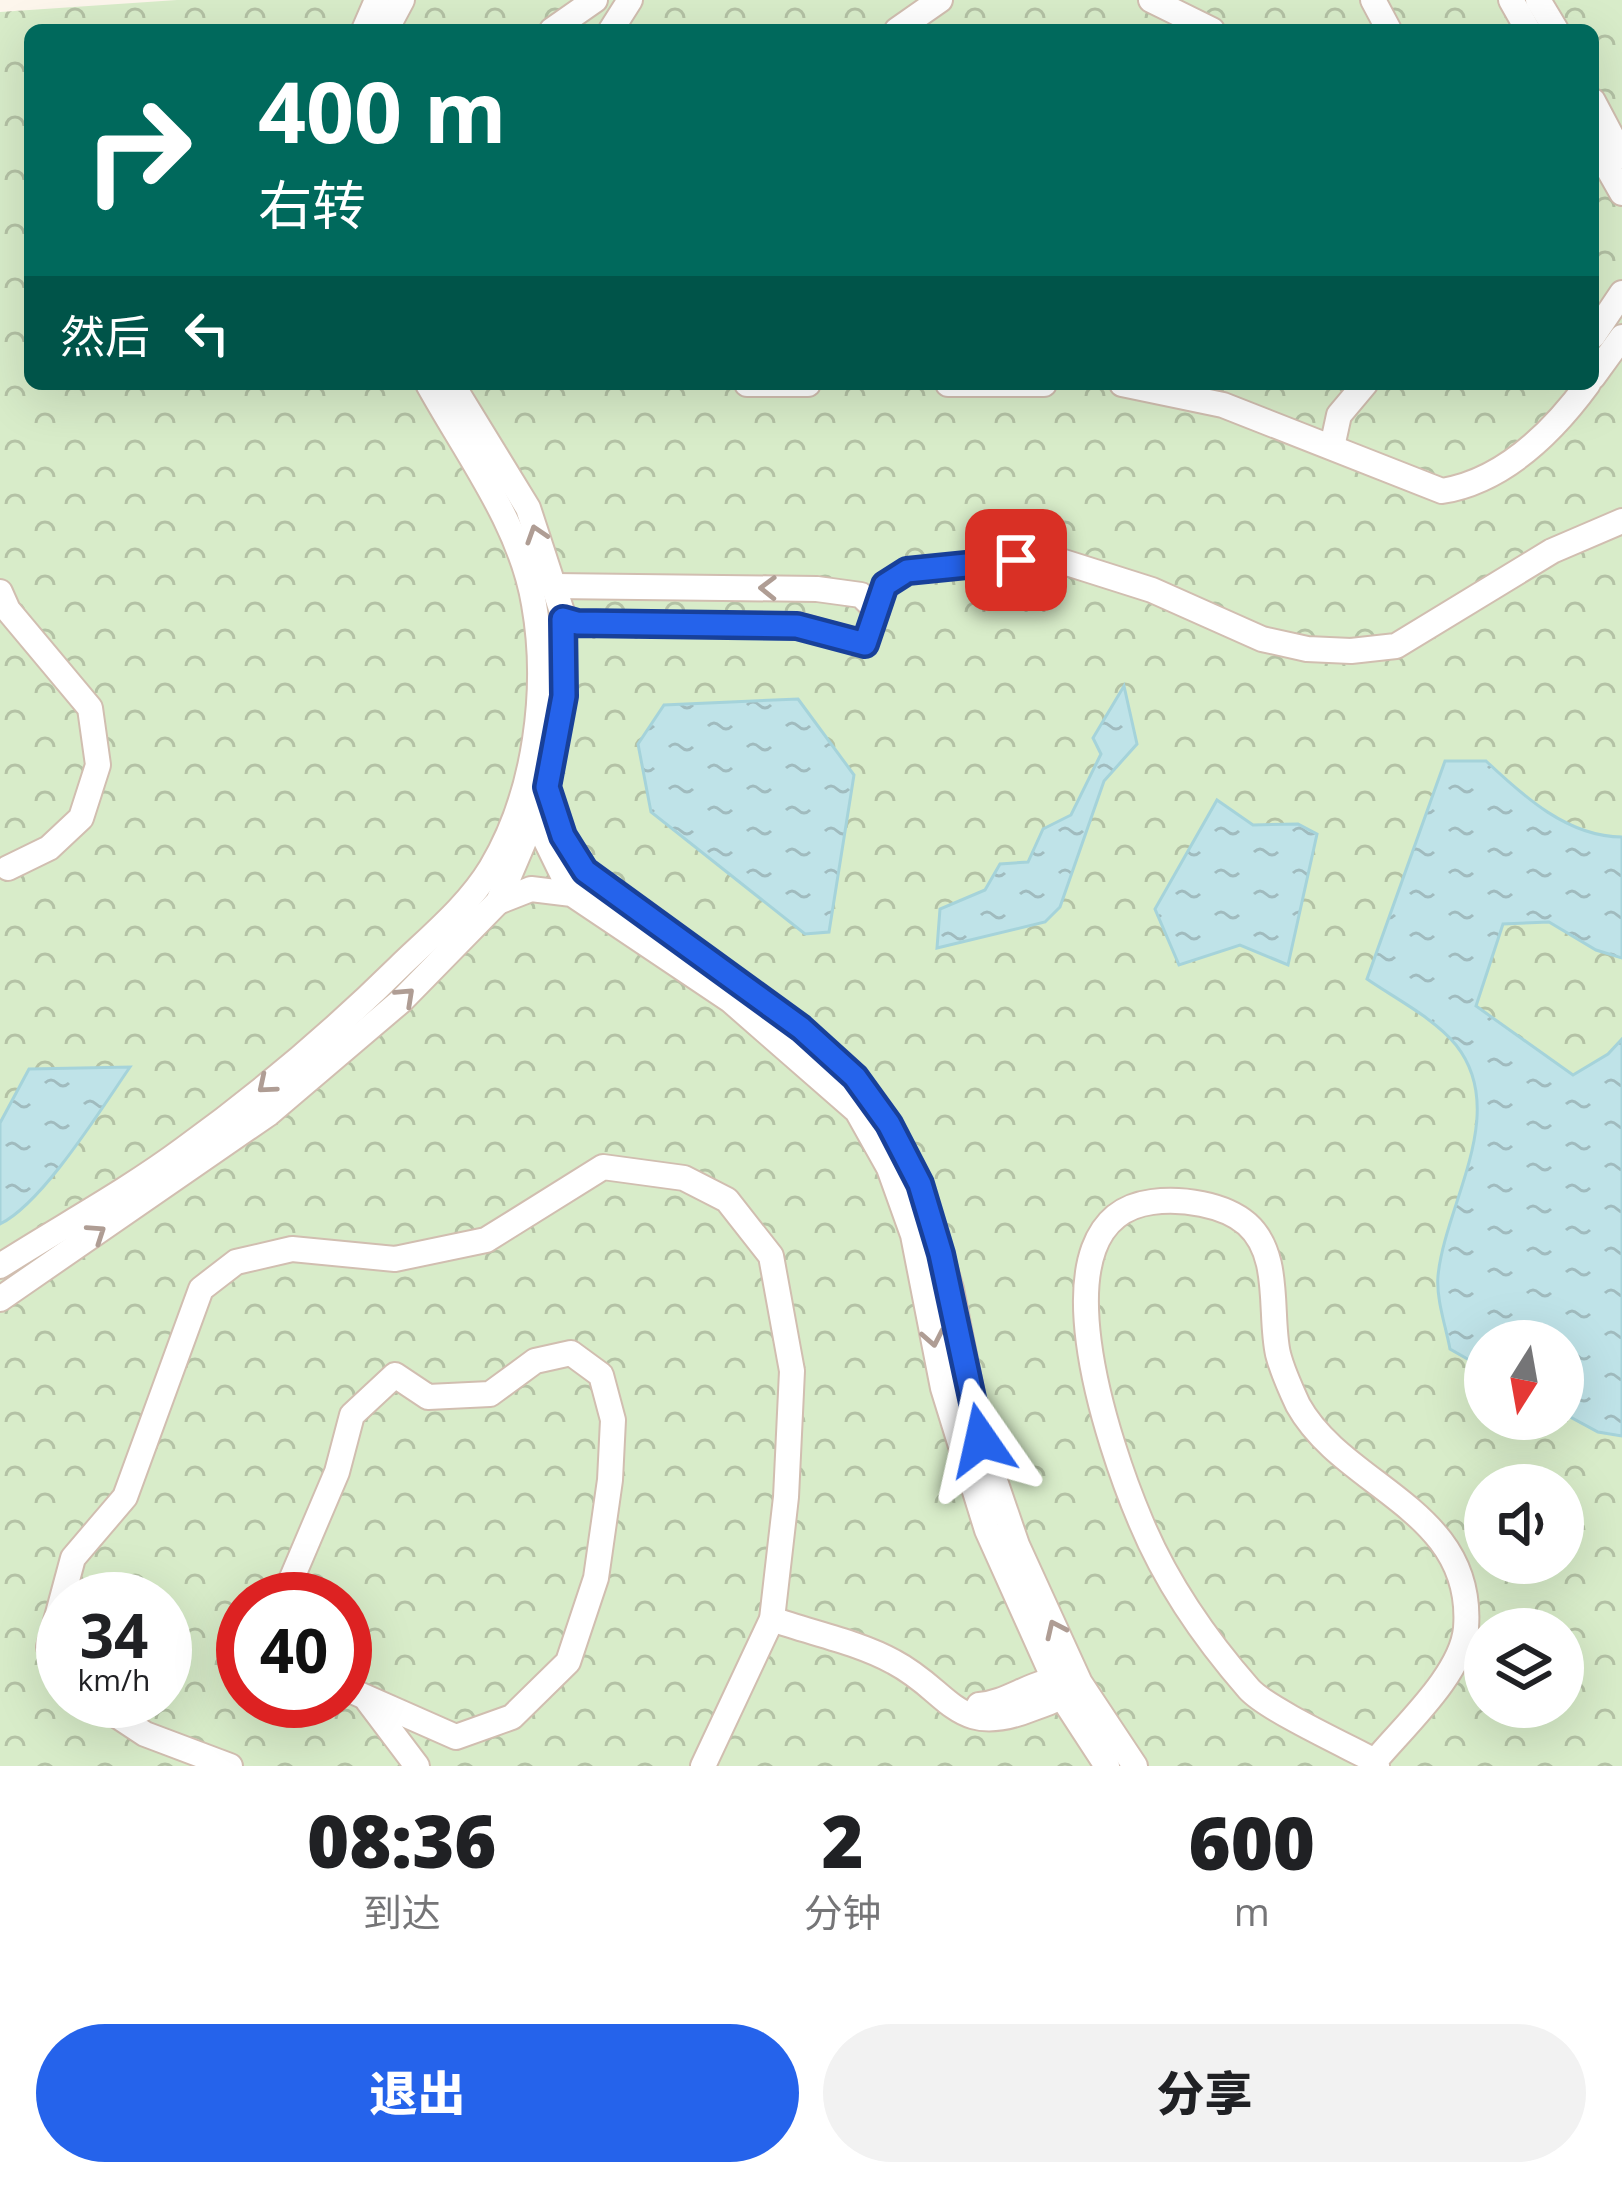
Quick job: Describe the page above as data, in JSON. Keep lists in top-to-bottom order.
{
  "north": "bottom",
  "page": {
    "turn": ["400 m", "右转"],
    "then": "然后",
    "speed": "34 km/h",
    "limit": "40",
    "eta": [
      "08:36",
      "到达",
      "2",
      "分钟",
      "600",
      "m"
    ],
    "buttons": ["退出", "分享"]
  }
}
